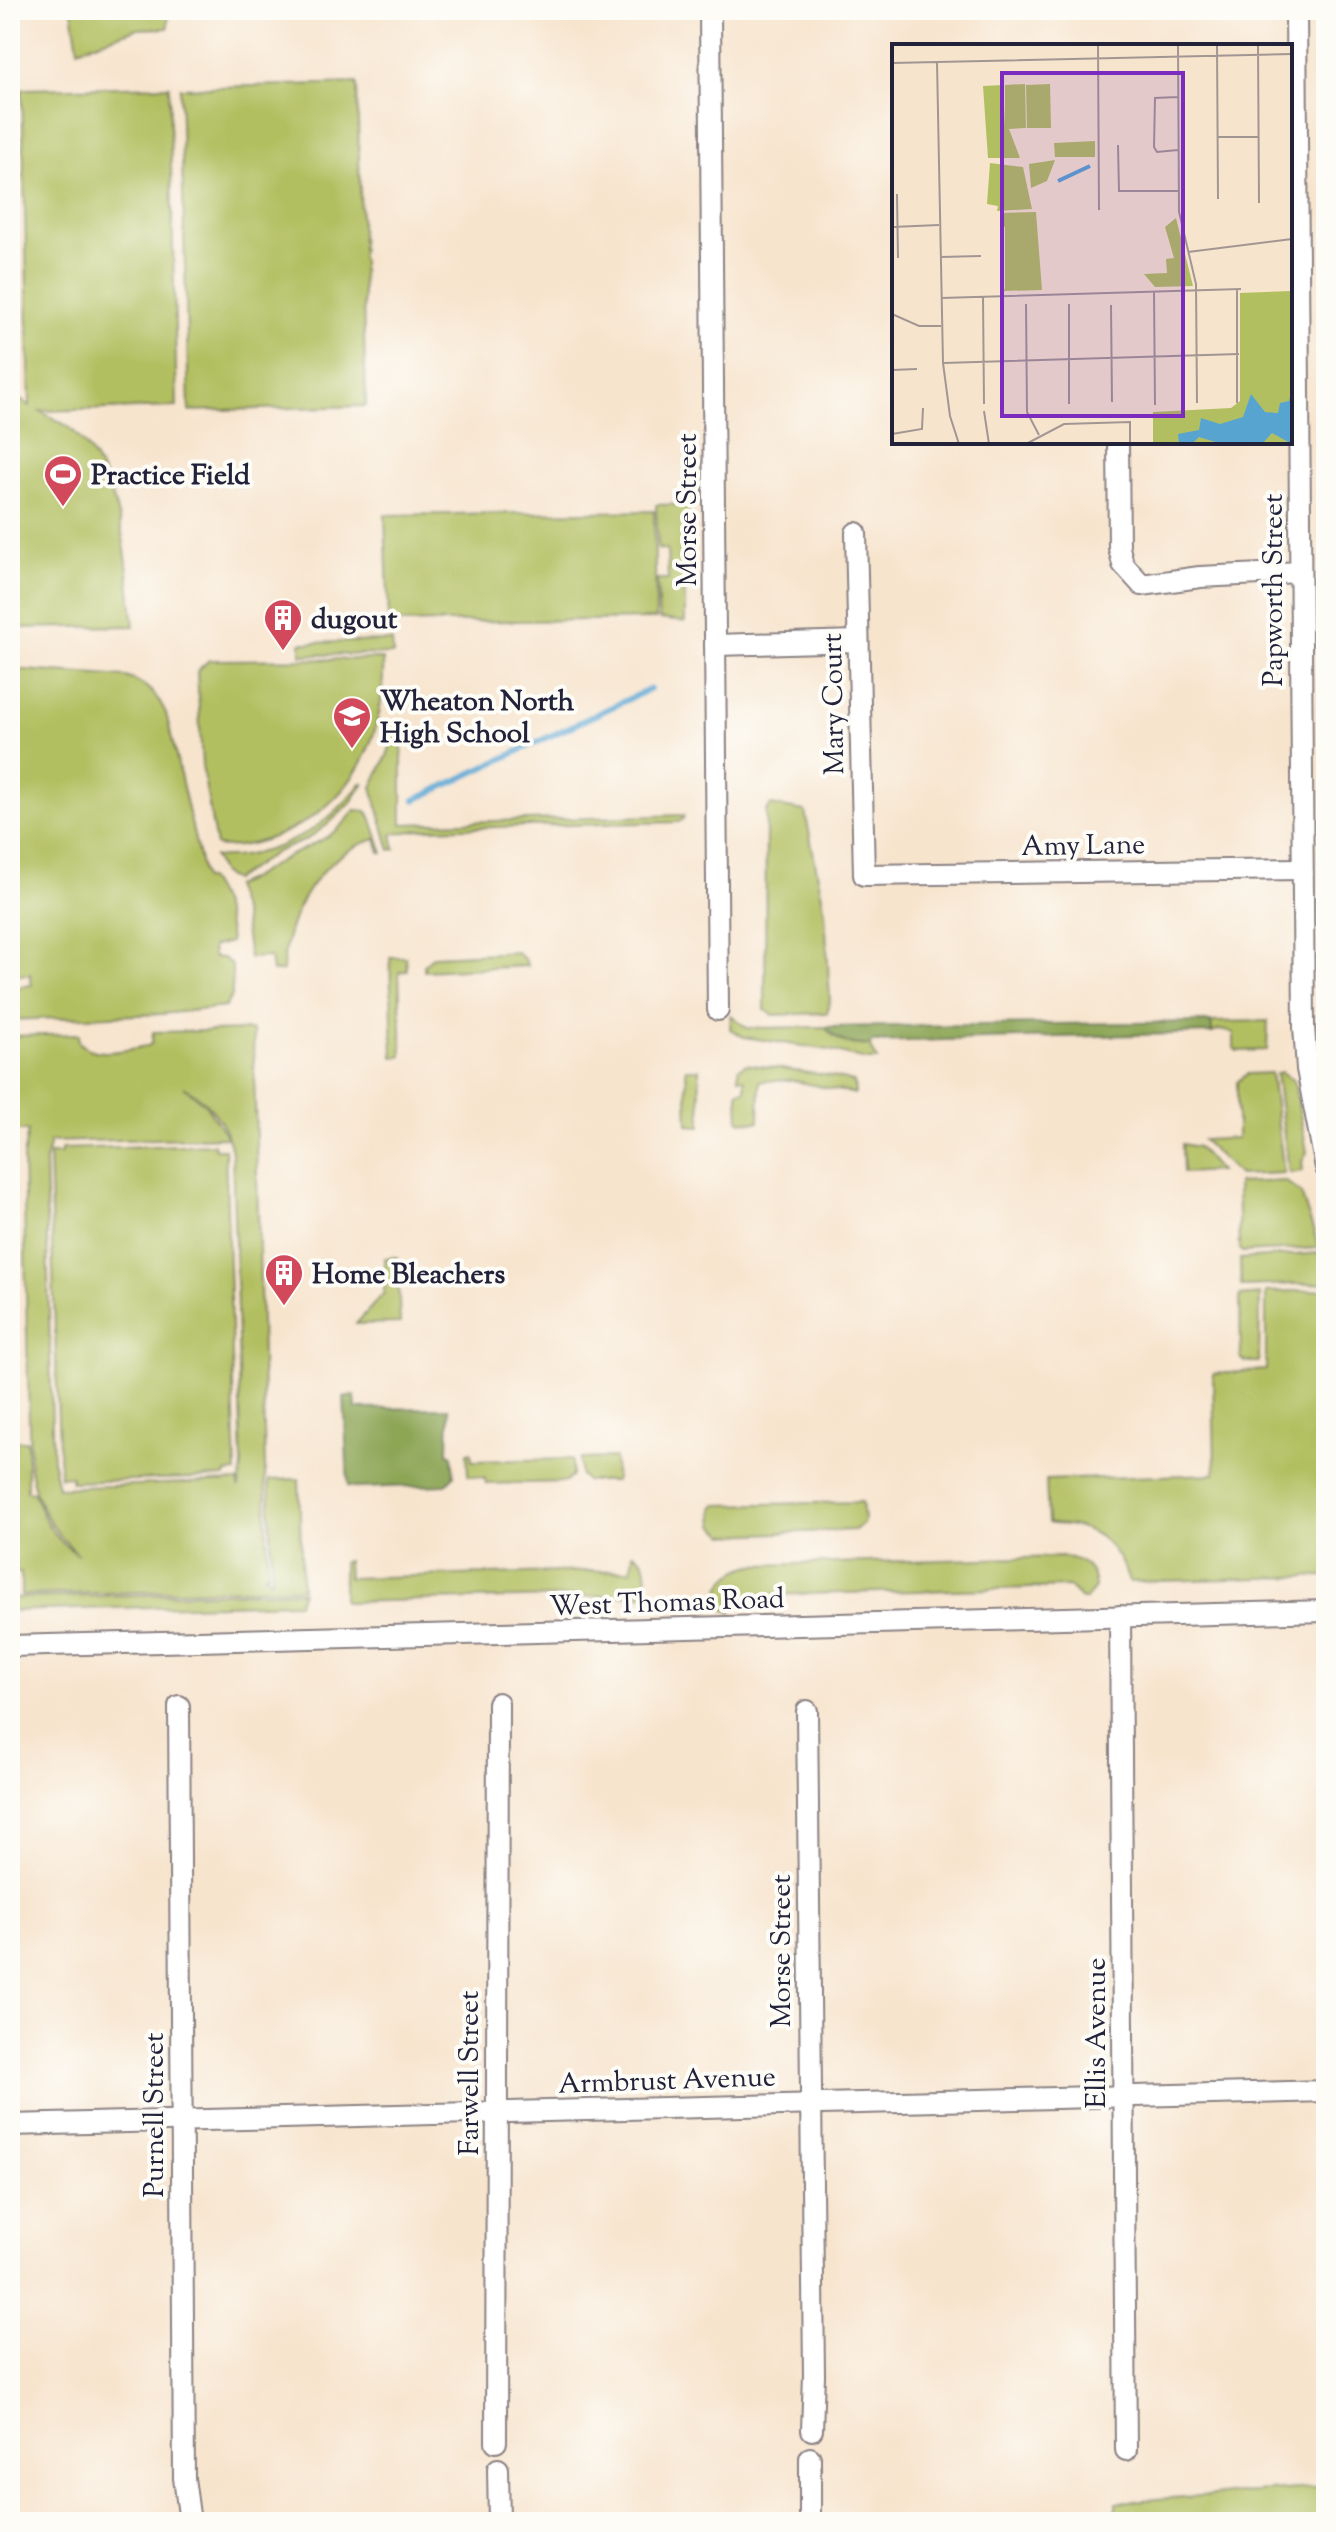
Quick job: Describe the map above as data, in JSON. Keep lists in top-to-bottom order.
{
  "streets": {
    "street": [
      "Morse Street",
      "Papworth Street",
      "Mary Court",
      "Amy Lane",
      "West Thomas Road",
      "Ellis Avenue",
      "Farwell Street",
      "Armbrust Avenue",
      "Purnell Street"
    ]
  },
  "crossings": [
    ["Morse Street", "Armbrust Avenue"],
    ["Papworth Street", "Amy Lane"],
    ["Mary Court", "Amy Lane"],
    ["West Thomas Road", "Ellis Avenue"],
    ["Ellis Avenue", "Armbrust Avenue"],
    ["Farwell Street", "Armbrust Avenue"],
    ["Armbrust Avenue", "Purnell Street"]
  ],
  "places": {
    "sports": ["Practice Field"],
    "building": ["dugout", "Home Bleachers"],
    "school or university": ["Wheaton North High School"]
  }
}
